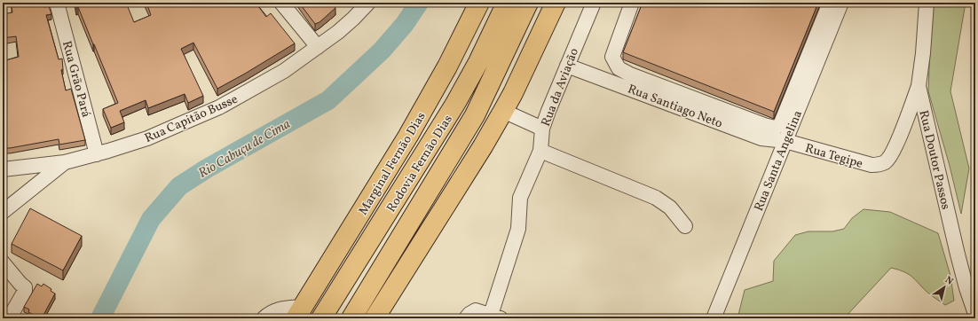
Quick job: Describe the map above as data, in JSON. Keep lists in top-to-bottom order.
{
  "streets": {
    "highway": ["Marginal Fernão Dias", "Rodovia Fernão Dias"],
    "street": [
      "Rua Grão Pará",
      "Rua da Aviação",
      "Rua Santiago Neto",
      "Rua Capitão Busse",
      "Rua Tegipe",
      "Rua Doutor Passos",
      "Rua Santa Angelina"
    ]
  },
  "crossings": [
    ["Rua Grão Pará", "Rua Capitão Busse"],
    ["Rua da Aviação", "Rua Santiago Neto"],
    ["Rua Santiago Neto", "Rua Tegipe"],
    ["Rua Santiago Neto", "Rua Santa Angelina"],
    ["Rua Tegipe", "Rua Doutor Passos"],
    ["Rua Tegipe", "Rua Santa Angelina"]
  ],
  "water": ["Rio Cabuçu de Cima"],
  "north": "top right"
}
